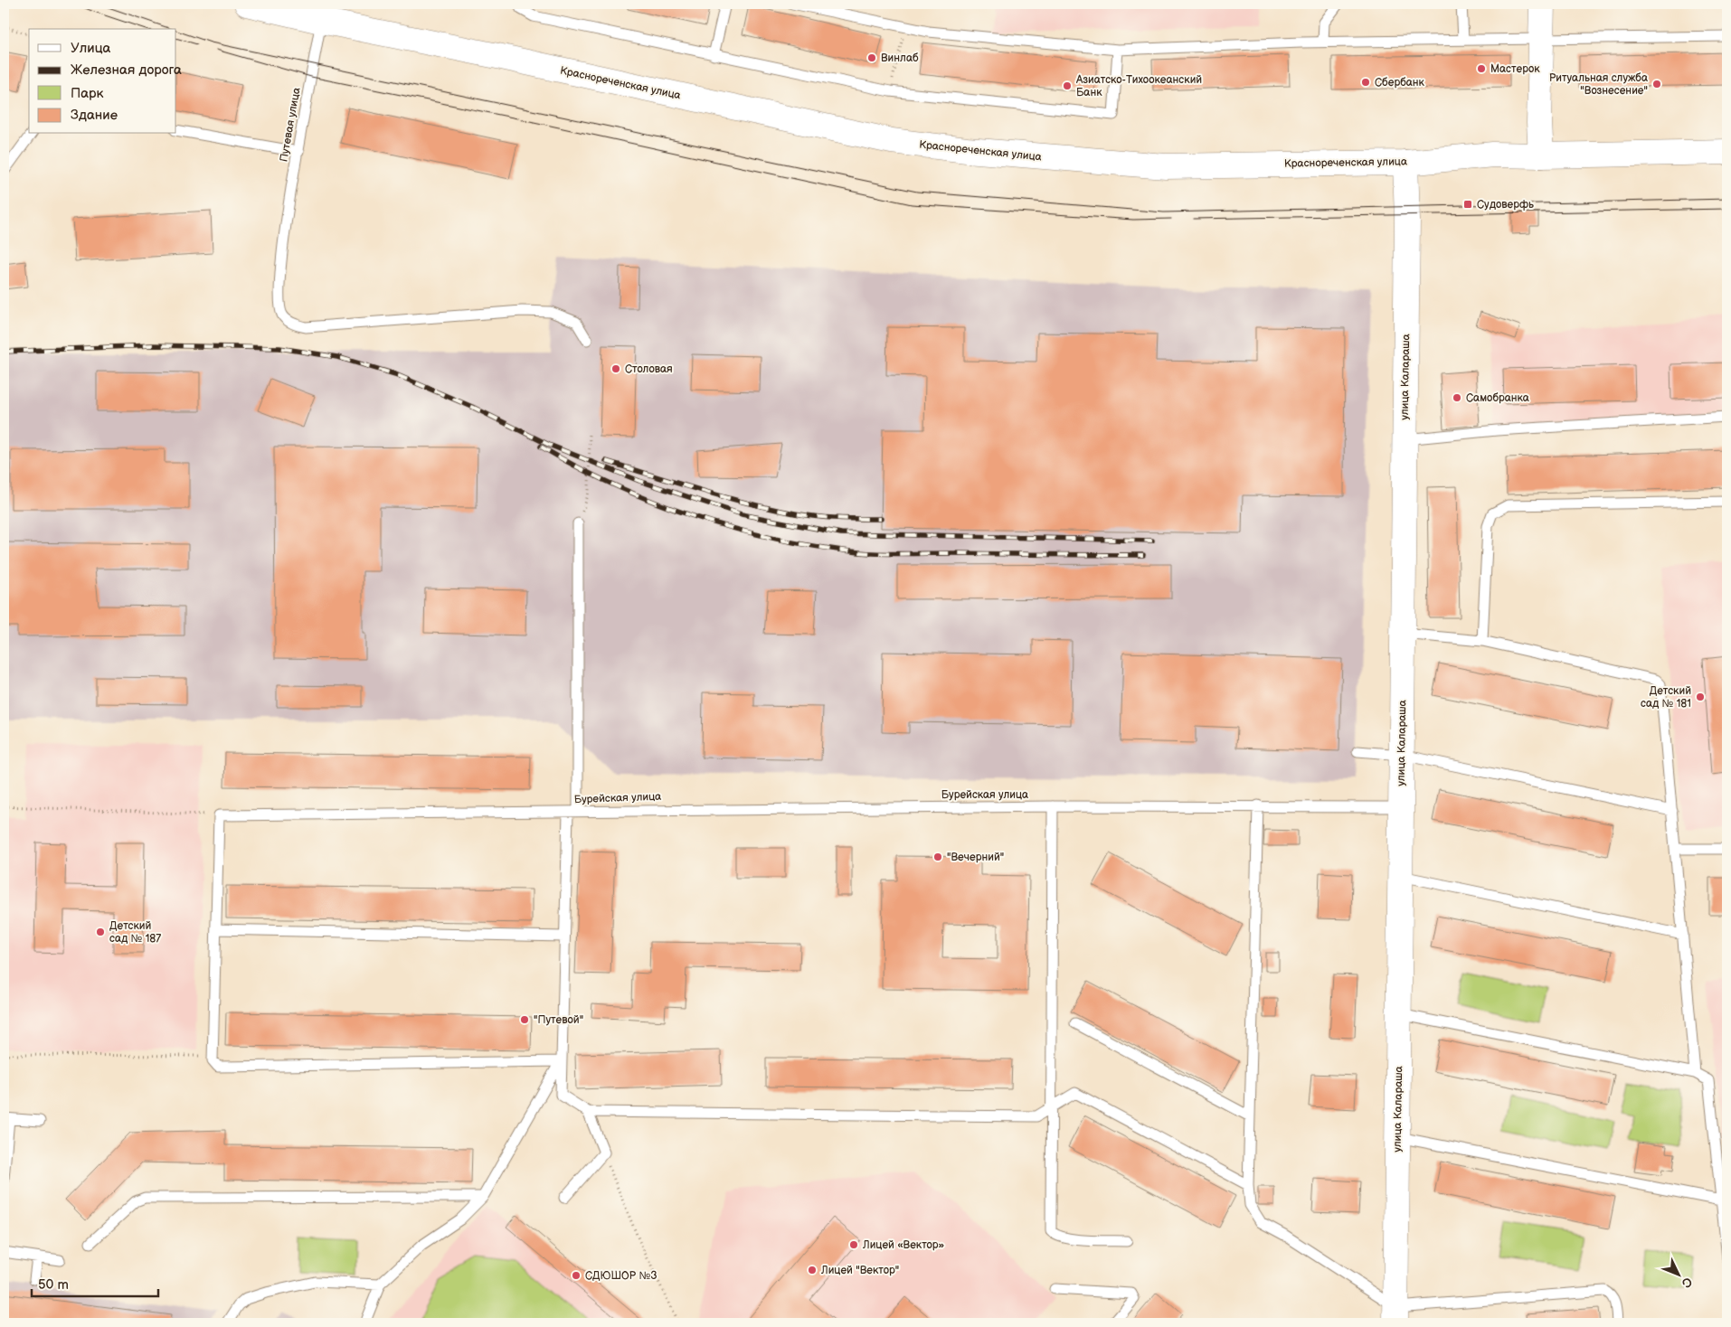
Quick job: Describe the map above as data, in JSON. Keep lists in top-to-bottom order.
{
  "streets": {
    "main road": ["Краснореченская улица", "улица Калараша"],
    "lane": ["Путевая улица", "Бурейская улица"]
  },
  "crossings": [
    ["Краснореченская улица", "Путевая улица"],
    ["Краснореченская улица", "улица Калараша"],
    ["улица Калараша", "Бурейская улица"]
  ],
  "places": {
    "other": [
      "Винлаб",
      "Мастерок",
      "Сбербанк",
      "Ритуальная служба \"Вознесение\"",
      "Азиатско-Тихоокеанский Банк",
      "Столовая",
      "Самобранка",
      "Детский сад № 181",
      "\"Вечерний\"",
      "Детский сад № 187",
      "\"Путевой\"",
      "Лицей «Вектор»",
      "Лицей \"Вектор\"",
      "СДЮШОР №3"
    ],
    "transit": ["Судоверфь"]
  },
  "legend": [
    "Улица",
    "Железная дорога",
    "Парк",
    "Здание"
  ],
  "scale_bar": "50 m",
  "north": "bottom right"
}
